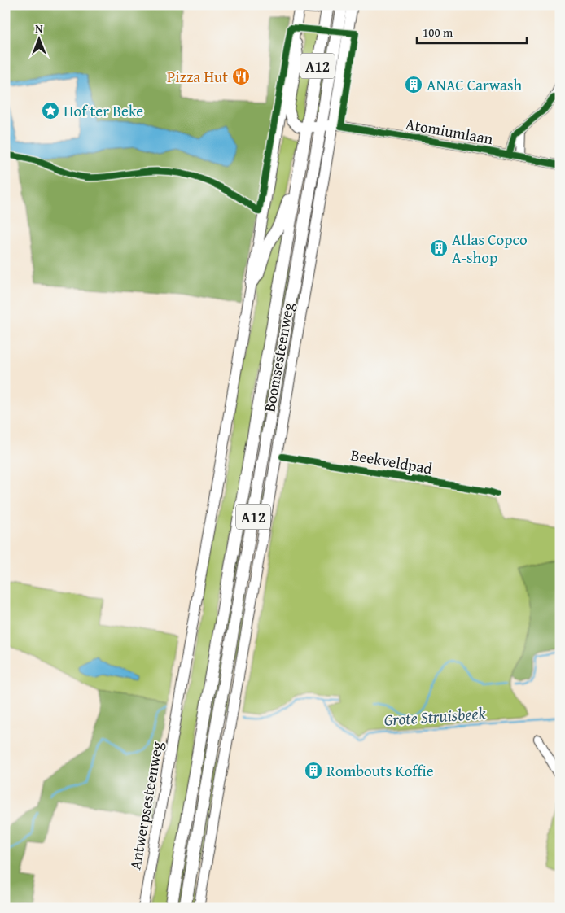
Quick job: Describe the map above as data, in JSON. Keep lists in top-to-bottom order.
{
  "streets": {
    "highway": ["A12"],
    "main road": ["Atomiumlaan", "Boomsesteenweg", "Antwerpsesteenweg"],
    "cycle path": ["Beekveldpad"]
  },
  "crossings": [
    ["A12", "Atomiumlaan"],
    ["Atomiumlaan", "Boomsesteenweg"]
  ],
  "water": ["Grote Struisbeek"],
  "places": {
    "restaurant": ["Pizza Hut"],
    "building": ["ANAC Carwash", "Atlas Copco A-shop", "Rombouts Koffie"],
    "place": ["Hof ter Beke"]
  },
  "scale_bar": "100 m",
  "north": "top"
}
